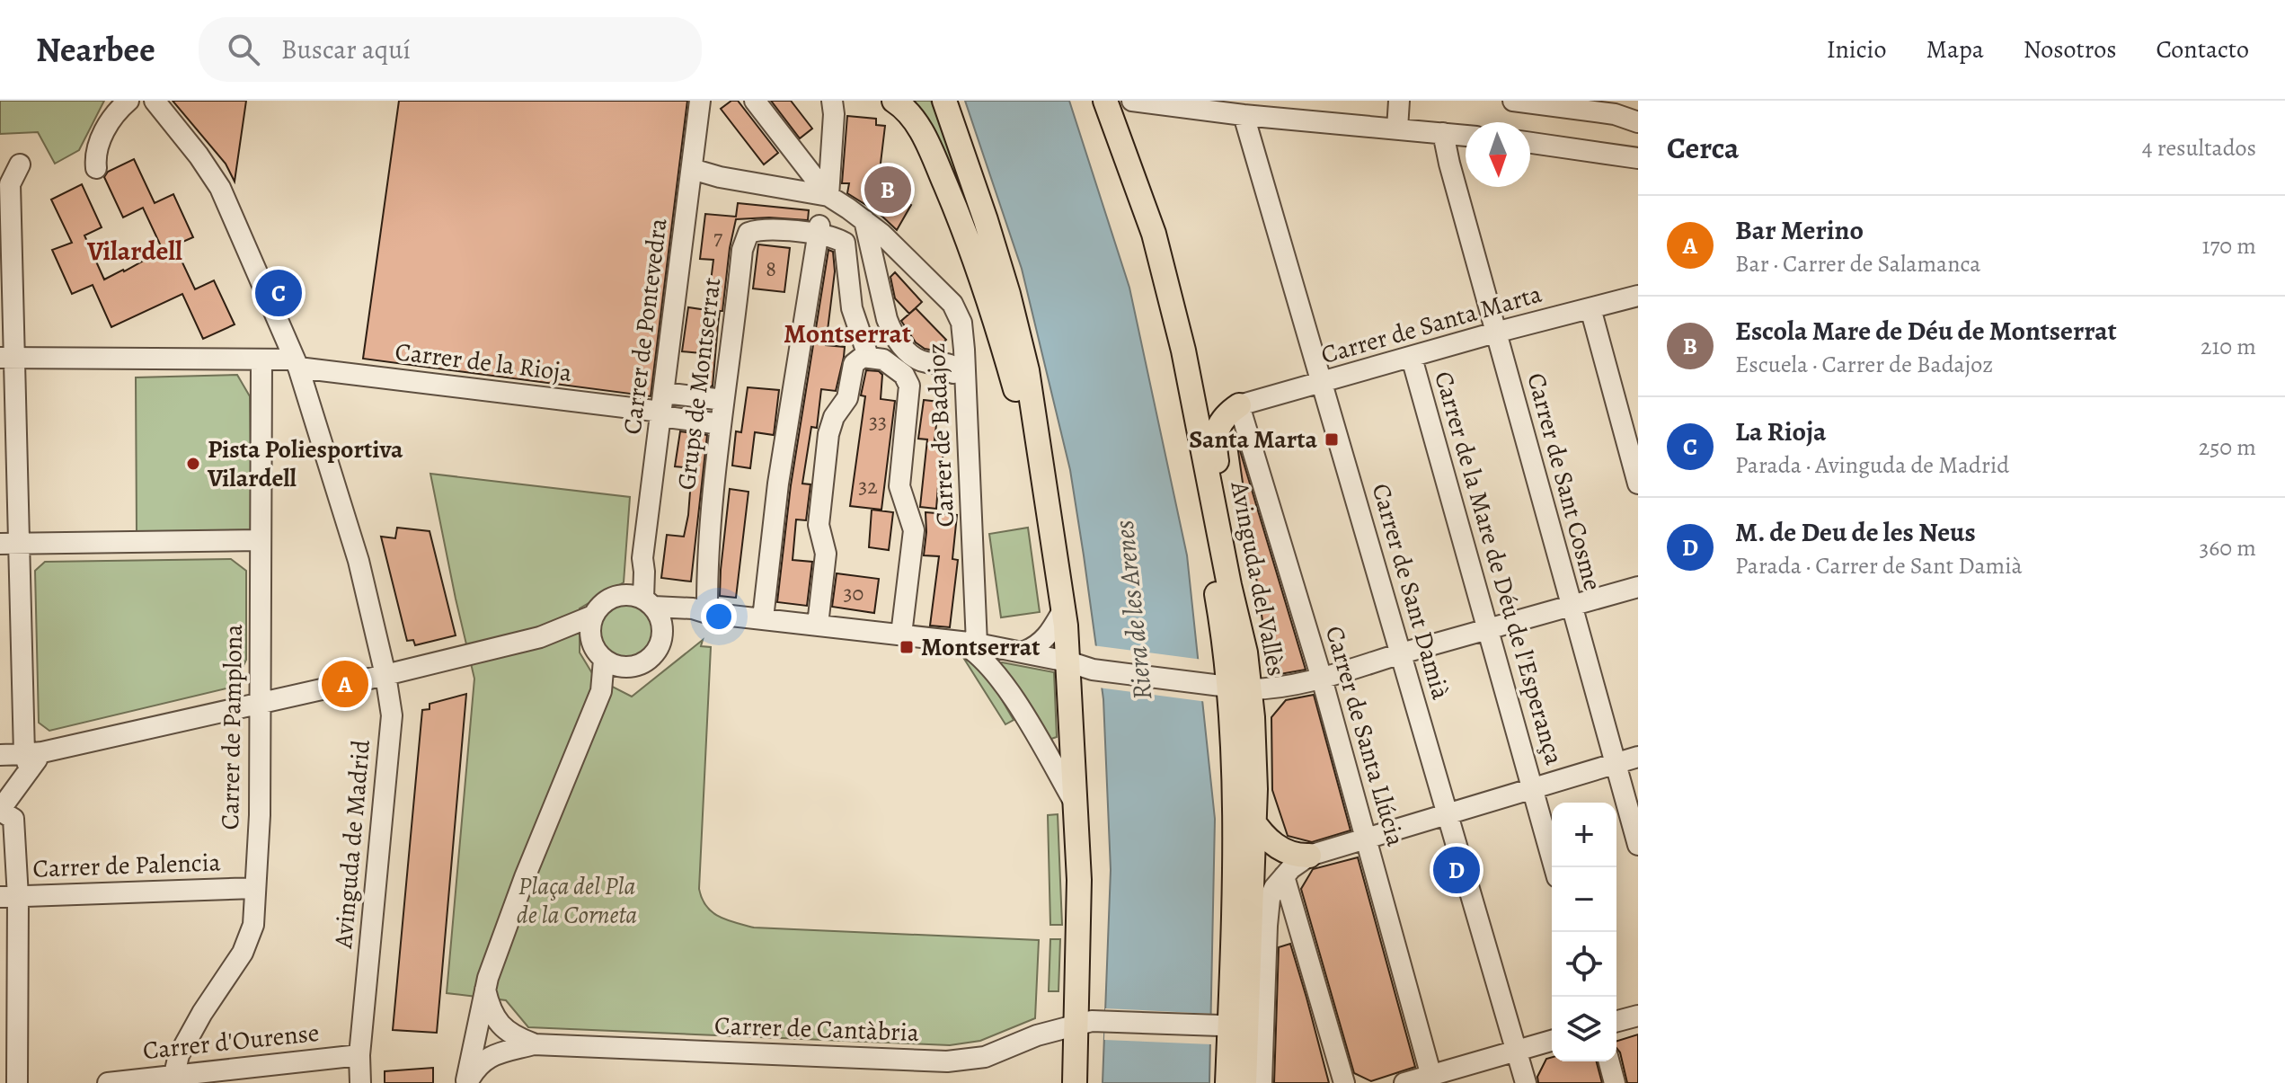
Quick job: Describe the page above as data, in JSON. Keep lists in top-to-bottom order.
{
  "streets": {
    "main road": ["Avinguda del Vallès"],
    "street": [
      "Carrer de Santa Marta",
      "Carrer de Pontevedra",
      "Carrer de la Rioja",
      "Grups de Montserrat",
      "Carrer de Badajoz",
      "Carrer de Sant Cosme",
      "Carrer de la Mare de Déu de l'Esperança",
      "Carrer de Sant Damià",
      "Carrer de Pamplona",
      "Carrer de Santa Llúcia",
      "Avinguda de Madrid",
      "Carrer de Palencia",
      "Carrer de Cantàbria",
      "Carrer d'Ourense"
    ]
  },
  "crossings": [
    ["Carrer de Santa Marta", "Carrer de Sant Cosme"],
    ["Carrer de Santa Marta", "Carrer de la Mare de Déu de l'Esperança"],
    ["Carrer de Santa Marta", "Carrer de Sant Damià"],
    ["Carrer de Santa Marta", "Carrer de Santa Llúcia"],
    ["Carrer de Pontevedra", "Carrer de la Rioja"],
    ["Carrer de Pontevedra", "Carrer de Badajoz"],
    ["Carrer de la Rioja", "Carrer de Pamplona"],
    ["Carrer de la Rioja", "Avinguda de Madrid"],
    ["Avinguda del Vallès", "Carrer de Cantàbria"],
    ["Carrer de Pamplona", "Carrer de Palencia"],
    ["Carrer de Pamplona", "Carrer d'Ourense"],
    ["Avinguda de Madrid", "Carrer d'Ourense"]
  ],
  "districts": ["Vilardell", "Montserrat"],
  "water": ["Riera de les Arenes"],
  "parks": ["Plaça del Pla de la Corneta"],
  "places": {
    "transit": ["Santa Marta", "Montserrat"],
    "other": ["Pista Poliesportiva Vilardell"]
  },
  "house_numbers": [
    "7",
    "8",
    "33",
    "32",
    "30"
  ],
  "north": "bottom",
  "page": {
    "header": "Nearbee",
    "search": "Buscar aquí",
    "nav": [
      "Inicio",
      "Mapa",
      "Nosotros",
      "Contacto"
    ],
    "heading": ["Cerca", "4 resultados"],
    "pins": [
      "B",
      "C",
      "A",
      "D"
    ],
    "list": [
      {
        "mark": "A",
        "name": "Bar Merino",
        "note": "Bar · Carrer de Salamanca",
        "value": "170 m"
      },
      {
        "mark": "B",
        "name": "Escola Mare de Déu de Montserrat",
        "note": "Escuela · Carrer de Badajoz",
        "value": "210 m"
      },
      {
        "mark": "C",
        "name": "La Rioja",
        "note": "Parada · Avinguda de Madrid",
        "value": "250 m"
      },
      {
        "mark": "D",
        "name": "M. de Deu de les Neus",
        "note": "Parada · Carrer de Sant Damià",
        "value": "360 m"
      }
    ],
    "map_buttons": ["+", "−"]
  }
}
